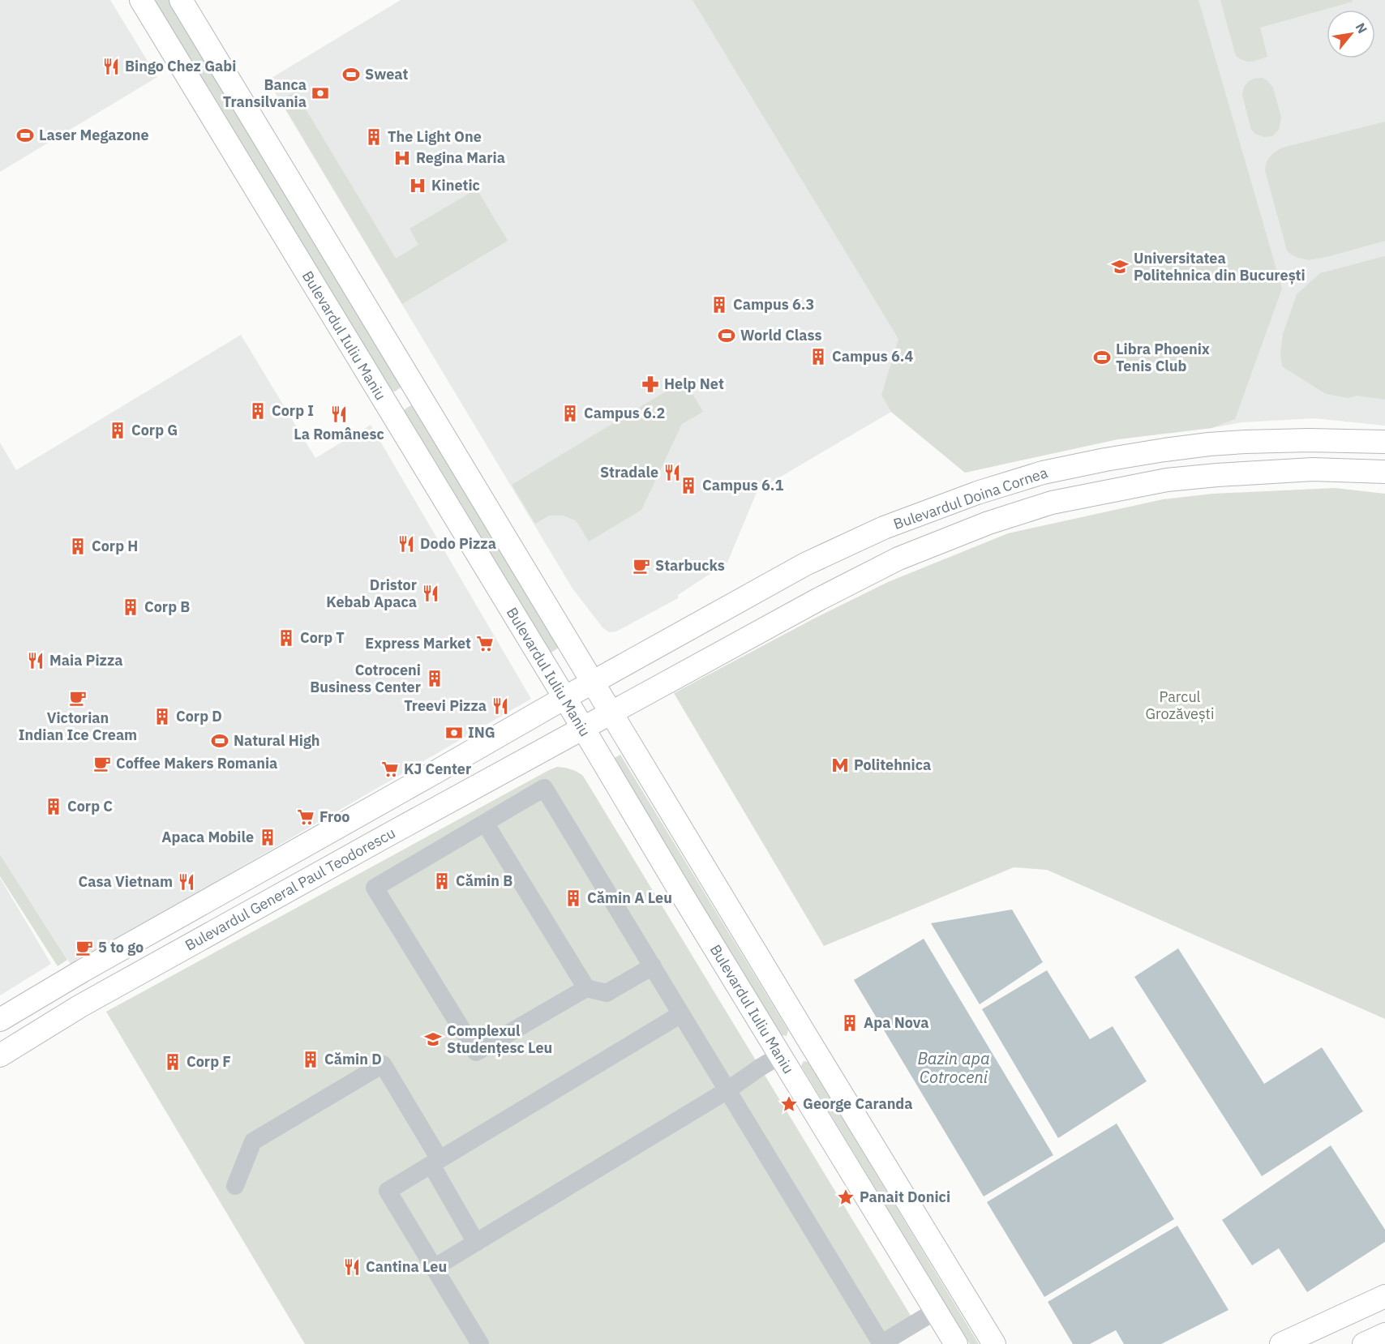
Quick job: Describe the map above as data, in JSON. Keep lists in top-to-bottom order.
{
  "streets": {
    "main road": ["Bulevardul Iuliu Maniu", "Bulevardul Doina Cornea", "Bulevardul General Paul Teodorescu"]
  },
  "crossings": [
    ["Bulevardul Iuliu Maniu", "Bulevardul Doina Cornea"],
    ["Bulevardul Iuliu Maniu", "Bulevardul General Paul Teodorescu"],
    ["Bulevardul Doina Cornea", "Bulevardul General Paul Teodorescu"]
  ],
  "water": ["Bazin apa Cotroceni"],
  "parks": ["Parcul Grozăvești"],
  "places": {
    "restaurant": [
      "Bingo Chez Gabi",
      "La Românesc",
      "Stradale",
      "Dodo Pizza",
      "Dristor Kebab Apaca",
      "Maia Pizza",
      "Treevi Pizza",
      "Casa Vietnam",
      "Cantina Leu"
    ],
    "sports": [
      "Sweat",
      "Laser Megazone",
      "World Class",
      "Libra Phoenix Tenis Club",
      "Natural High"
    ],
    "bank": ["Banca Transilvania", "ING"],
    "building": [
      "The Light One",
      "Campus 6.3",
      "Campus 6.4",
      "Corp I",
      "Campus 6.2",
      "Corp G",
      "Campus 6.1",
      "Corp H",
      "Corp B",
      "Corp T",
      "Cotroceni Business Center",
      "Corp D",
      "Corp C",
      "Apaca Mobile",
      "Cămin B",
      "Cămin A Leu",
      "Apa Nova",
      "Cămin D",
      "Corp F"
    ],
    "hospital": ["Regina Maria", "Kinetic"],
    "school or university": ["Universitatea Politehnica din București", "Complexul Studențesc Leu"],
    "pharmacy": ["Help Net"],
    "cafe": [
      "Starbucks",
      "Victorian Indian Ice Cream",
      "Coffee Makers Romania",
      "5 to go"
    ],
    "supermarket": ["Express Market", "KJ Center", "Froo"],
    "metro station": ["Politehnica"],
    "place": ["George Caranda", "Panait Donici"]
  },
  "north": "top right"
}
